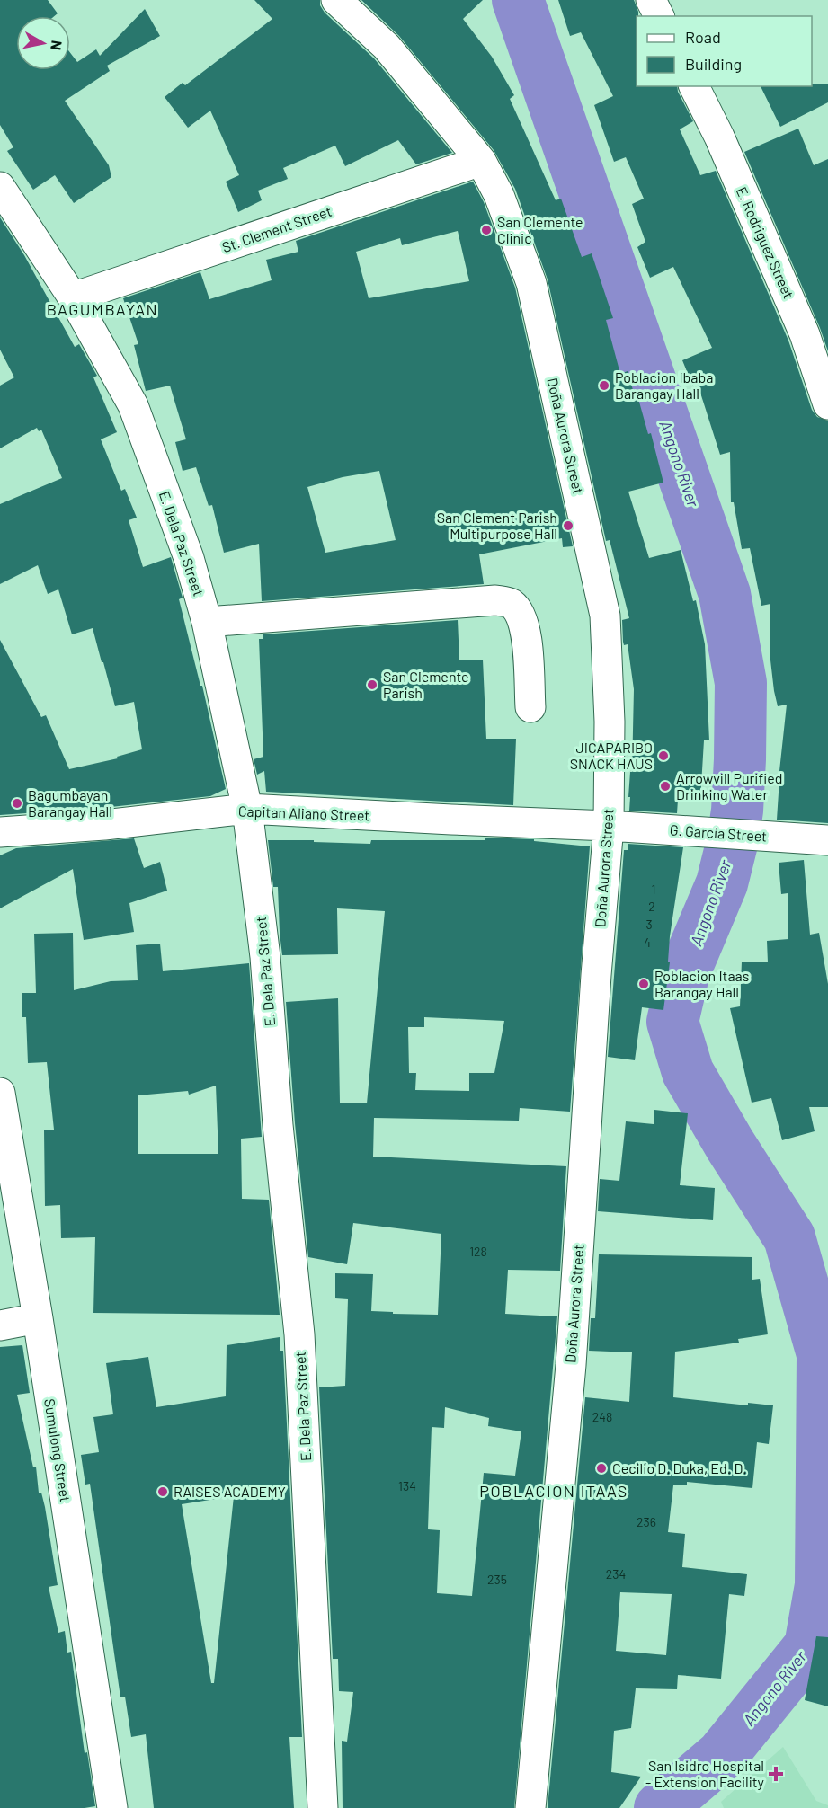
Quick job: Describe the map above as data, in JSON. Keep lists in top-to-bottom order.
{
  "streets": {
    "street": [
      "St. Clement Street",
      "E. Rodriguez Street",
      "Doña Aurora Street",
      "E. Dela Paz Street",
      "Capitan Aliano Street",
      "G. Garcia Street",
      "Sumulong Street"
    ]
  },
  "crossings": [
    ["St. Clement Street", "Doña Aurora Street"],
    ["St. Clement Street", "E. Dela Paz Street"],
    ["Doña Aurora Street", "Capitan Aliano Street"],
    ["Doña Aurora Street", "G. Garcia Street"],
    ["E. Dela Paz Street", "Capitan Aliano Street"],
    ["Capitan Aliano Street", "G. Garcia Street"]
  ],
  "districts": ["BAGUMBAYAN", "POBLACION ITAAS"],
  "water": ["Angono River"],
  "places": {
    "other": [
      "San Clemente Clinic",
      "Poblacion Ibaba Barangay Hall",
      "San Clement Parish Multipurpose Hall",
      "San Clemente Parish",
      "JICAPARIBO SNACK HAUS",
      "Arrowvill Purified Drinking Water",
      "Bagumbayan Barangay Hall",
      "Poblacion Itaas Barangay Hall",
      "Cecilio D. Duka, Ed. D.",
      "RAISES ACADEMY"
    ],
    "health": ["San Isidro Hospital - Extension Facility"]
  },
  "house_numbers": [
    "1",
    "2",
    "3",
    "4",
    "128",
    "248",
    "134",
    "236",
    "234",
    "235"
  ],
  "legend": ["Road", "Building"],
  "north": "right"
}
